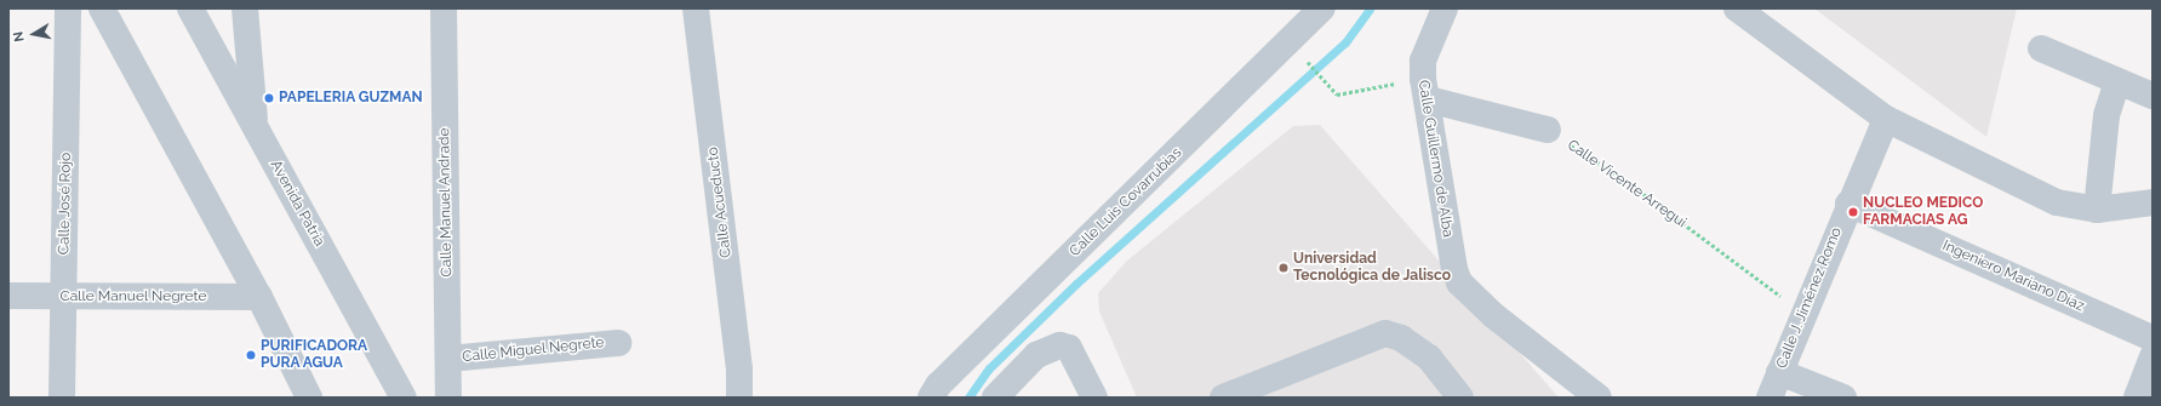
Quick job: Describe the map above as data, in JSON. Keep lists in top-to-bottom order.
{
  "streets": {
    "street": [
      "Calle Guillermo de Alba",
      "Calle Manuel Andrade",
      "Calle Acueducto",
      "Calle Luis Covarrubias",
      "Calle José Rojo",
      "Avenida Patria",
      "Ingeniero Mariano Díaz",
      "Calle Manuel Negrete",
      "Calle J. Jiménez Romo",
      "Calle Miguel Negrete"
    ],
    "path": ["Calle Vicente Arregui"]
  },
  "crossings": [
    ["Calle Vicente Arregui", "Calle J. Jiménez Romo"],
    ["Calle Manuel Andrade", "Calle Miguel Negrete"],
    ["Calle José Rojo", "Calle Manuel Negrete"],
    ["Ingeniero Mariano Díaz", "Calle J. Jiménez Romo"]
  ],
  "places": [
    "PAPELERIA GUZMAN",
    "NUCLEO MEDICO FARMACIAS AG",
    "Universidad Tecnológica de Jalisco",
    "PURIFICADORA PURA AGUA"
  ],
  "north": "left"
}
